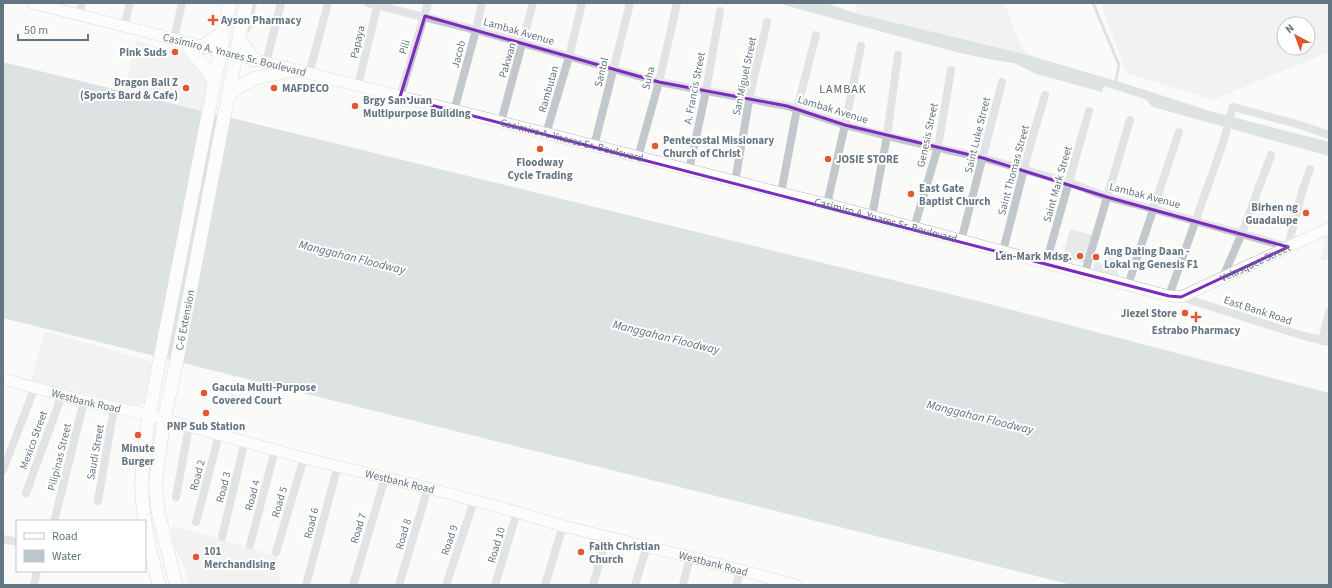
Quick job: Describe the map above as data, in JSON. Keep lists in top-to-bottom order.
{
  "streets": {
    "main road": [
      "Casimiro A. Ynares Sr. Boulevard",
      "Velasquez Street",
      "C-6 Extension",
      "Westbank Road"
    ],
    "street": [
      "Lambak Avenue",
      "Papaya",
      "Pili",
      "Jacob",
      "Pakwan",
      "Santol",
      "San Miguel Street",
      "Suha",
      "A. Francis Street",
      "Rambutan",
      "Genesis Street",
      "Saint Luke Street",
      "Saint Thomas Street",
      "Saint Mark Street",
      "East Bank Road",
      "Mexico Street",
      "Saudi Street",
      "Pilipinas Street",
      "Road 2",
      "Road 3",
      "Road 4",
      "Road 5",
      "Road 6",
      "Road 7",
      "Road 8",
      "Road 9",
      "Road 10"
    ]
  },
  "crossings": [
    ["Lambak Avenue", "Papaya"],
    ["Lambak Avenue", "Pili"],
    ["Lambak Avenue", "Jacob"],
    ["Lambak Avenue", "Pakwan"],
    ["Lambak Avenue", "Santol"],
    ["Lambak Avenue", "San Miguel Street"],
    ["Lambak Avenue", "Suha"],
    ["Lambak Avenue", "A. Francis Street"],
    ["Lambak Avenue", "Rambutan"],
    ["Lambak Avenue", "Genesis Street"],
    ["Lambak Avenue", "Saint Luke Street"],
    ["Lambak Avenue", "Saint Thomas Street"],
    ["Lambak Avenue", "Saint Mark Street"],
    ["Lambak Avenue", "Velasquez Street"],
    ["Papaya", "Casimiro A. Ynares Sr. Boulevard"],
    ["Pili", "Casimiro A. Ynares Sr. Boulevard"],
    ["Jacob", "Casimiro A. Ynares Sr. Boulevard"],
    ["Casimiro A. Ynares Sr. Boulevard", "Pakwan"],
    ["Casimiro A. Ynares Sr. Boulevard", "Santol"],
    ["Casimiro A. Ynares Sr. Boulevard", "San Miguel Street"],
    ["Casimiro A. Ynares Sr. Boulevard", "Suha"],
    ["Casimiro A. Ynares Sr. Boulevard", "A. Francis Street"],
    ["Casimiro A. Ynares Sr. Boulevard", "Rambutan"],
    ["Casimiro A. Ynares Sr. Boulevard", "Genesis Street"],
    ["Casimiro A. Ynares Sr. Boulevard", "Saint Luke Street"],
    ["Casimiro A. Ynares Sr. Boulevard", "Saint Thomas Street"],
    ["Casimiro A. Ynares Sr. Boulevard", "Saint Mark Street"],
    ["Casimiro A. Ynares Sr. Boulevard", "Velasquez Street"],
    ["Casimiro A. Ynares Sr. Boulevard", "East Bank Road"],
    ["Casimiro A. Ynares Sr. Boulevard", "C-6 Extension"],
    ["Velasquez Street", "East Bank Road"],
    ["C-6 Extension", "Westbank Road"],
    ["Westbank Road", "Mexico Street"],
    ["Westbank Road", "Saudi Street"],
    ["Westbank Road", "Pilipinas Street"],
    ["Westbank Road", "Road 2"],
    ["Westbank Road", "Road 3"],
    ["Westbank Road", "Road 4"],
    ["Westbank Road", "Road 5"],
    ["Westbank Road", "Road 6"],
    ["Westbank Road", "Road 7"],
    ["Westbank Road", "Road 8"],
    ["Westbank Road", "Road 9"],
    ["Westbank Road", "Road 10"]
  ],
  "districts": ["LAMBAK"],
  "water": ["Manggahan Floodway"],
  "places": {
    "health": ["Ayson Pharmacy", "Estrabo Pharmacy"],
    "other": [
      "Pink Suds",
      "Dragon Ball Z (Sports Bard & Cafe)",
      "MAFDECO",
      "Brgy San Juan Multipurpose Building",
      "Pentecostal Missionary Church of Christ",
      "Floodway Cycle Trading",
      "JOSIE STORE",
      "East Gate Baptist Church",
      "Birhen ng Guadalupe",
      "Len-Mark Mdsg.",
      "Ang Dating Daan - Lokal ng Genesis F1",
      "Jiezel Store",
      "Gacula Multi-Purpose Covered Court",
      "PNP Sub Station",
      "Minute Burger",
      "Faith Christian Church",
      "101 Merchandising"
    ]
  },
  "legend": ["Road", "Water"],
  "scale_bar": "50 m",
  "north": "top left"
}
